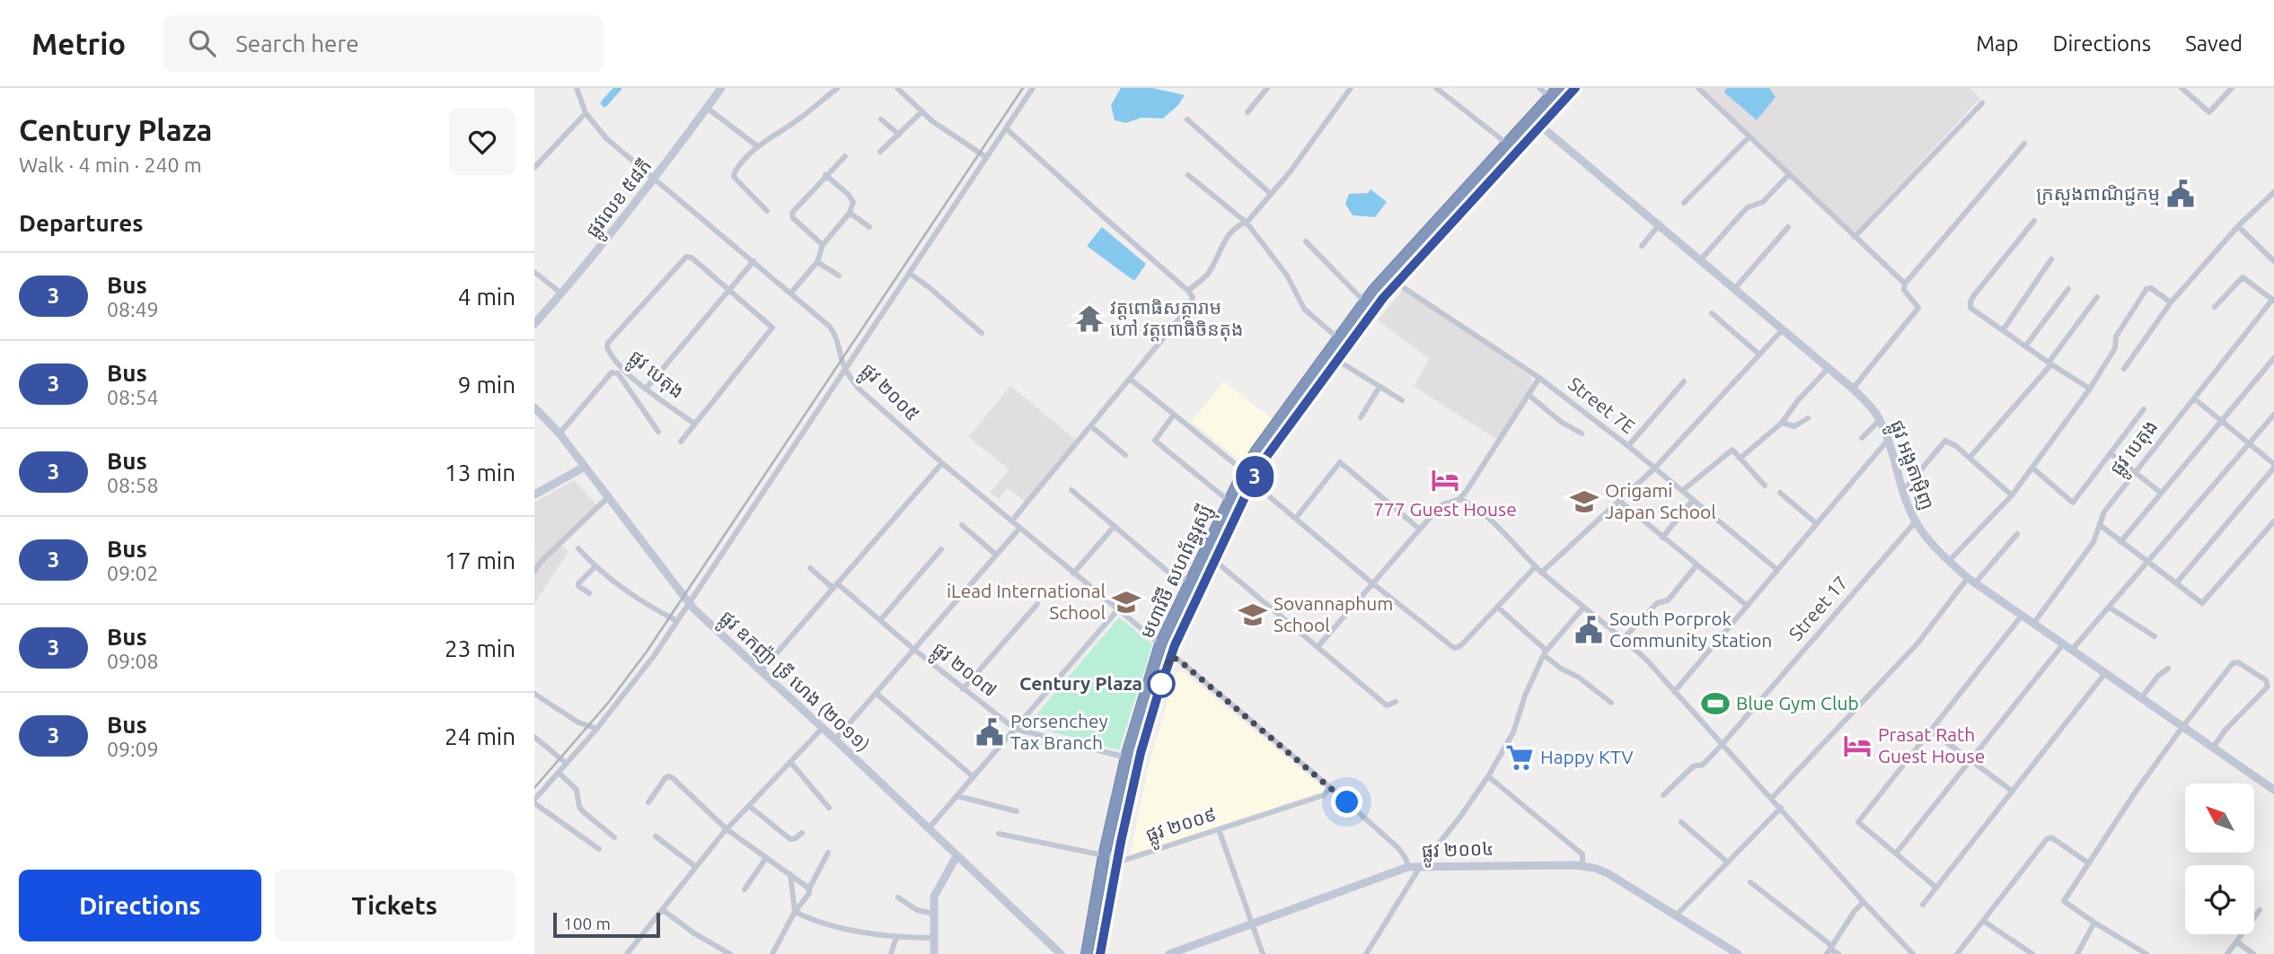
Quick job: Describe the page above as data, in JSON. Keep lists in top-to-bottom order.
{
  "streets": {
    "highway": ["មហាវិថី សហព័ន្ធរុស្ស៊ី"],
    "street": [
      "ផ្លូវលេខ ៥៨ភី",
      "ផ្លូវ បេតុង",
      "ផ្លូវ ២០០៥",
      "Street 7E",
      "ផ្លូវ អង្តតាម៉ិញ",
      "Street 17",
      "ផ្លូវ ២០០៧",
      "ផ្លូវ ឧកញ៉ា ទ្រី ហេង (២០១១)",
      "ផ្លូវ ២០០៩",
      "ផ្លូវ ២០០៤"
    ]
  },
  "crossings": [
    ["ផ្លូវលេខ ៥៨ភី", "ផ្លូវ ២០០៥"],
    ["ផ្លូវ បេតុង", "ផ្លូវ អង្តតាម៉ិញ"],
    ["ផ្លូវ ២០០៥", "មហាវិថី សហព័ន្ធរុស្ស៊ី"],
    ["Street 7E", "មហាវិថី សហព័ន្ធរុស្ស៊ី"],
    ["ផ្លូវ អង្តតាម៉ិញ", "មហាវិថី សហព័ន្ធរុស្ស៊ី"],
    ["ផ្លូវ អង្តតាម៉ិញ", "Street 17"],
    ["មហាវិថី សហព័ន្ធរុស្ស៊ី", "ផ្លូវ ២០០៧"],
    ["មហាវិថី សហព័ន្ធរុស្ស៊ី", "ផ្លូវ ២០០៩"]
  ],
  "places": {
    "public building": ["ក្រសួងពាណិជ្ជកម្ម", "South Porprok Community Station", "Porsenchey Tax Branch"],
    "temple": ["វត្តពោធិសត្តារាម ហៅ វត្តពោធិចិនតុង"],
    "hotel": ["777 Guest House", "Prasat Rath Guest House"],
    "school or university": ["Origami Japan School", "iLead International School", "Sovannaphum School"],
    "other": ["Century Plaza"],
    "sports": ["Blue Gym Club"],
    "supermarket": ["Happy KTV"]
  },
  "lines": ["bus line 3"],
  "scale_bar": "100 m",
  "north": "top left",
  "page": {
    "header": "Metrio",
    "search": "Search here",
    "nav": ["Map", "Directions", "Saved"],
    "heading": [
      ["Century Plaza", "Walk · 4 min · 240 m"],
      "Departures"
    ],
    "on_map": "3",
    "list": [
      {
        "mark": "3",
        "name": "Bus",
        "note": "08:49",
        "value": "4 min"
      },
      {
        "mark": "3",
        "name": "Bus",
        "note": "08:54",
        "value": "9 min"
      },
      {
        "mark": "3",
        "name": "Bus",
        "note": "08:58",
        "value": "13 min"
      },
      {
        "mark": "3",
        "name": "Bus",
        "note": "09:02",
        "value": "17 min"
      },
      {
        "mark": "3",
        "name": "Bus",
        "note": "09:08",
        "value": "23 min"
      },
      {
        "mark": "3",
        "name": "Bus",
        "note": "09:09",
        "value": "24 min"
      }
    ],
    "buttons": ["Directions", "Tickets"],
    "scale": "100 m"
  }
}
